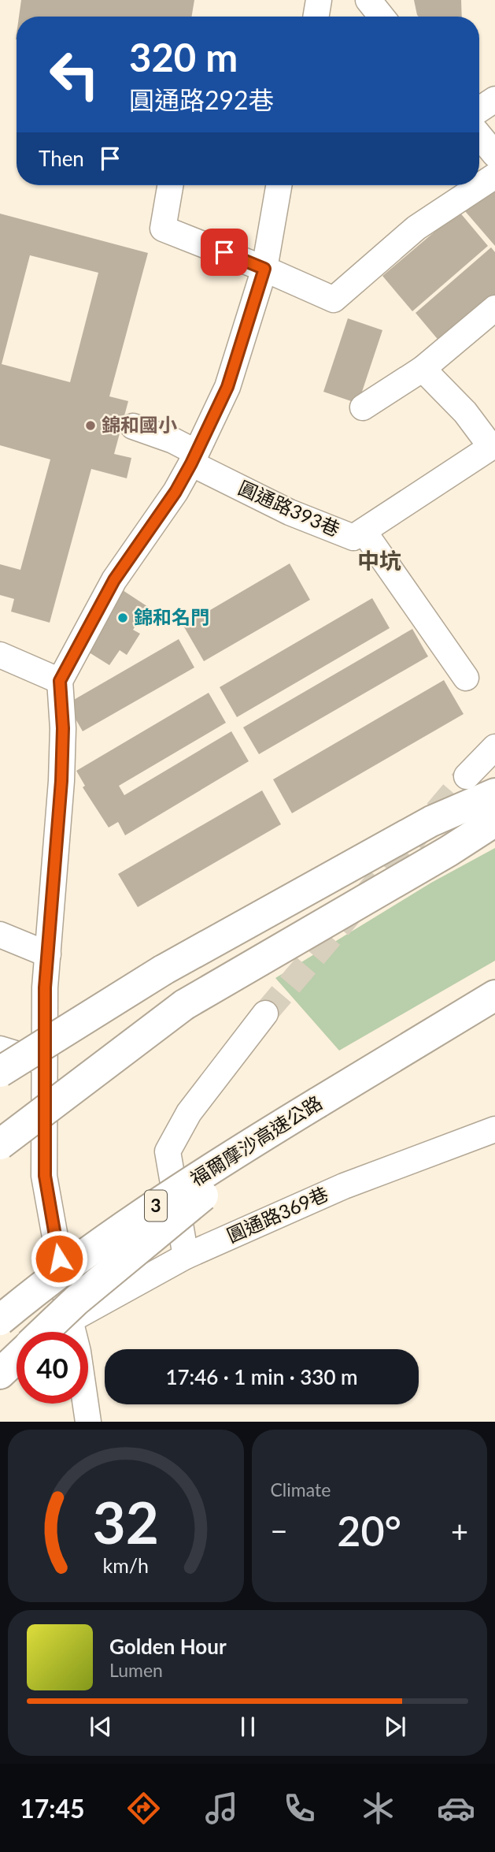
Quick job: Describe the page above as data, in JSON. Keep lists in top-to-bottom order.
{
  "streets": {
    "highway": ["福爾摩沙高速公路", "3"],
    "street": ["圓通路393巷", "圓通路369巷"]
  },
  "districts": ["中坑"],
  "places": ["錦和國小", "錦和名門"],
  "page": {
    "turn": ["320 m", "圓通路292巷"],
    "then": "Then",
    "limit": "40",
    "trip": "17:46 · 1 min · 330 m",
    "tile": "Climate",
    "heat": ["−", "20°", "+"],
    "song": ["Golden Hour", "Lumen"],
    "tabs": "17:45",
    "gauge": ["32", "km/h"]
  }
}
